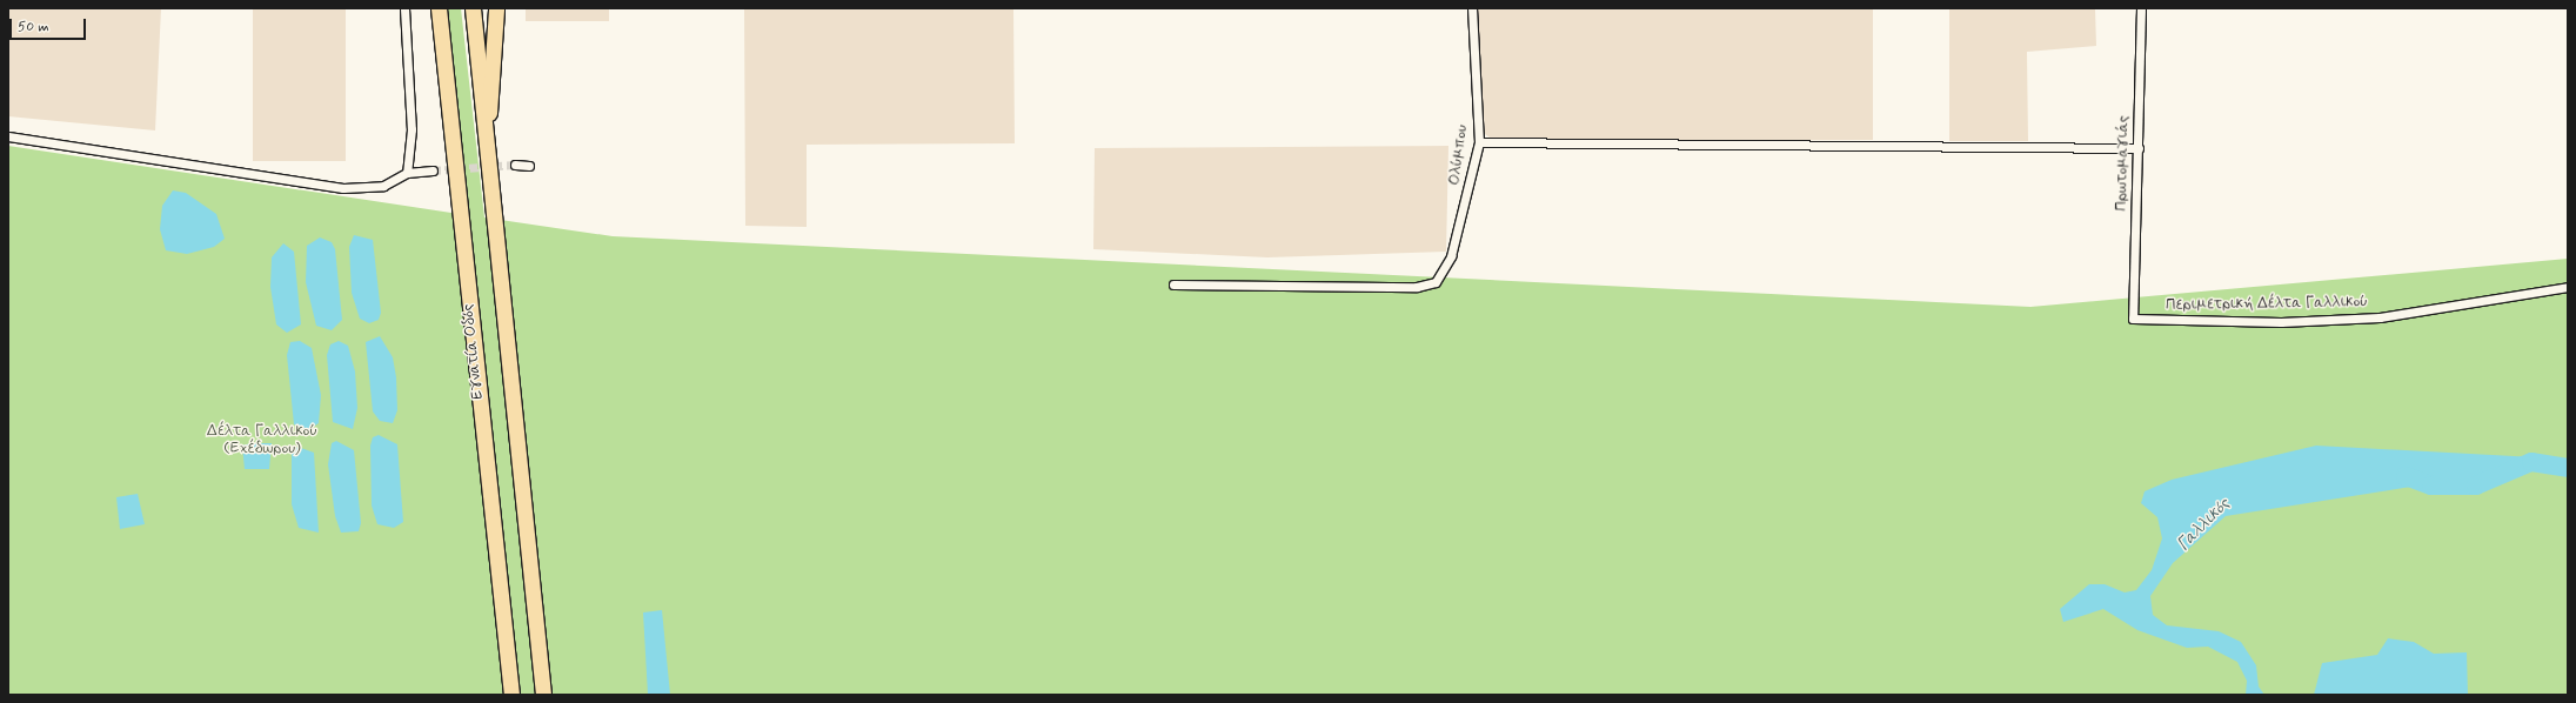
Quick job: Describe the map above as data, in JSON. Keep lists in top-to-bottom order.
{
  "streets": {
    "highway": ["Εγνατία Οδός"],
    "street": ["Ολύμπου", "Πρωτομαγιάς", "Περιμετρική Δέλτα Γαλλικού"]
  },
  "crossings": [
    ["Πρωτομαγιάς", "Περιμετρική Δέλτα Γαλλικού"]
  ],
  "water": ["Γαλλικός"],
  "parks": ["Δέλτα Γαλλικού (Εχέδωρου)"],
  "scale_bar": "50 m"
}
